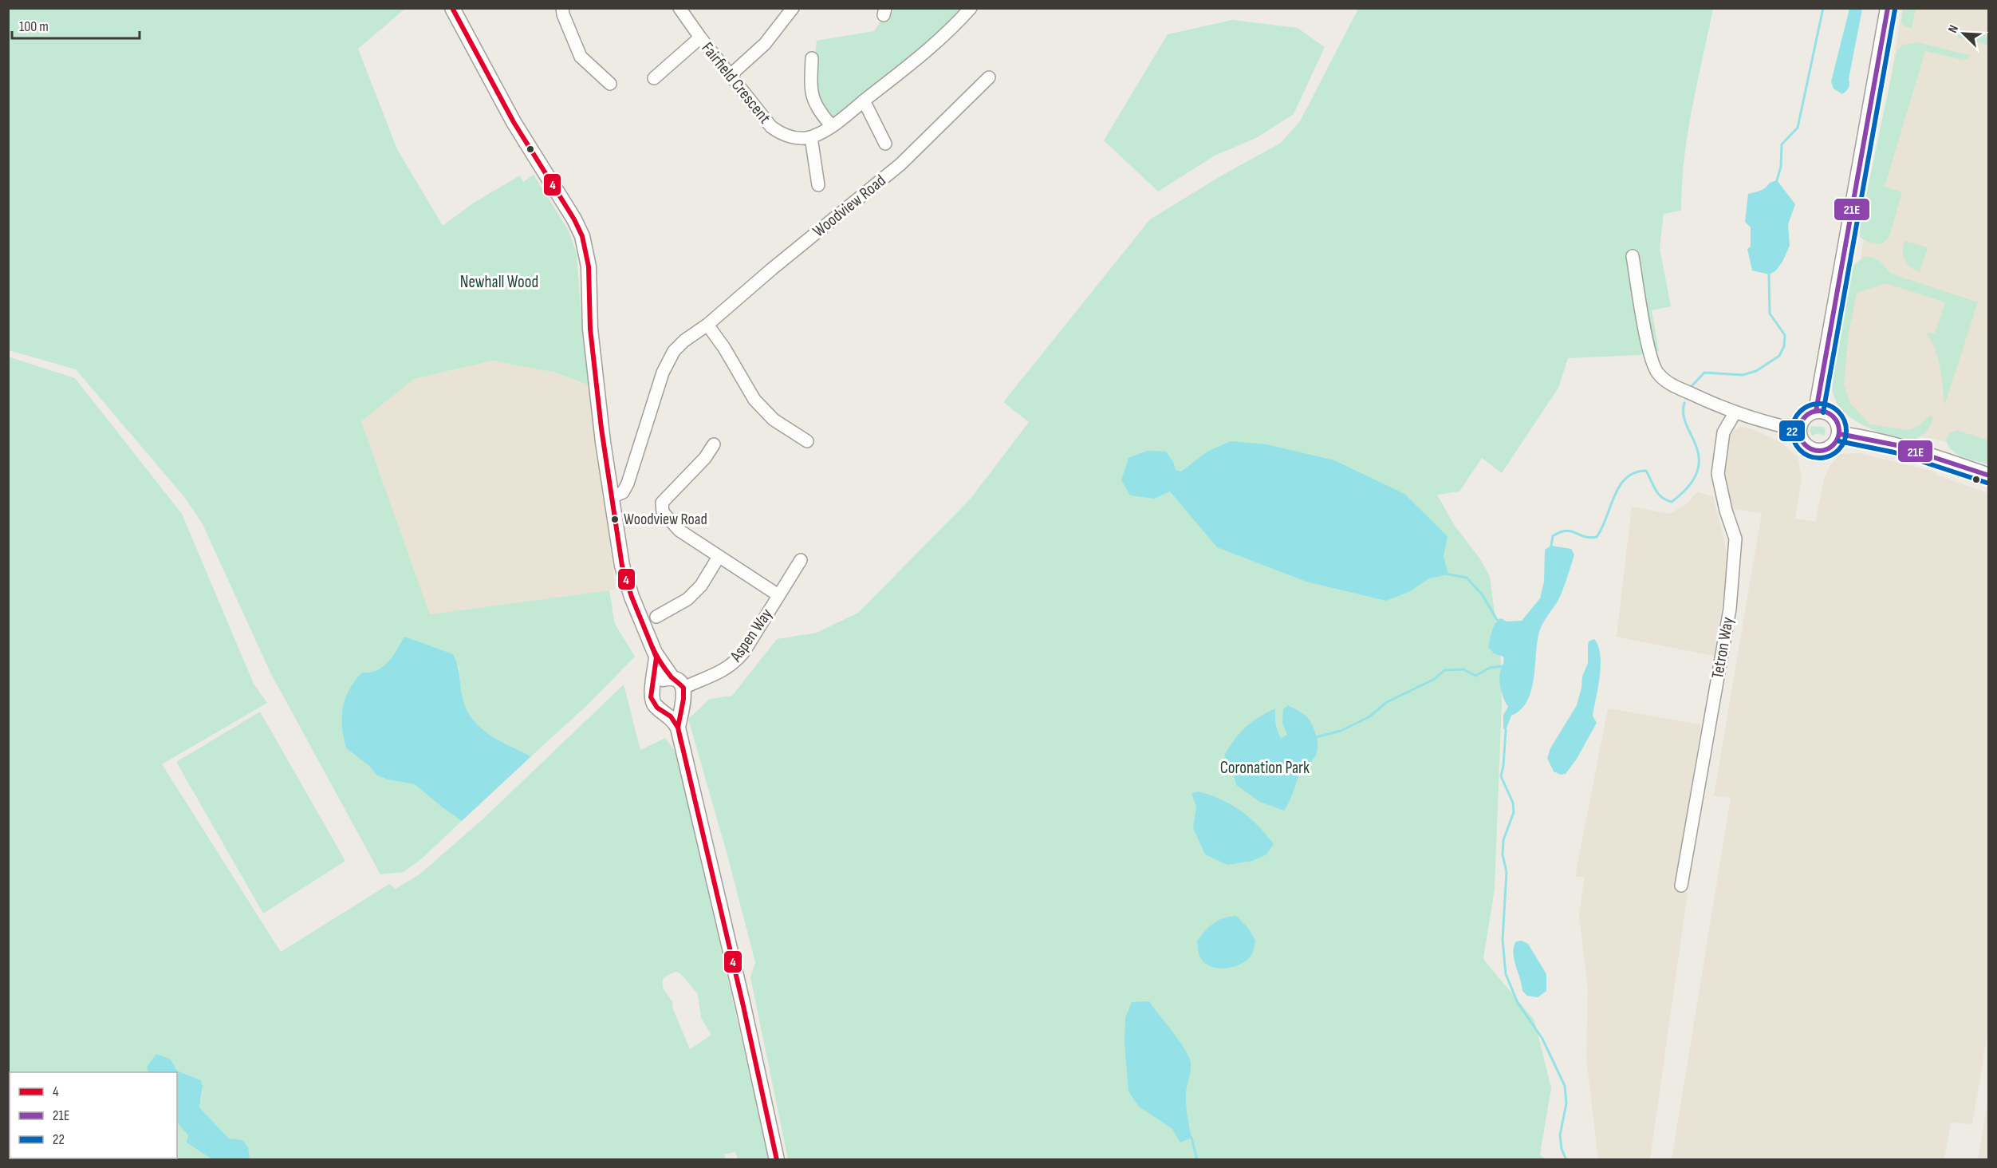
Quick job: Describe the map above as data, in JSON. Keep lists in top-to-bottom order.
{
  "streets": {
    "street": [
      "Fairfield Crescent",
      "Woodview Road",
      "Aspen Way",
      "Tetron Way"
    ]
  },
  "parks": ["Newhall Wood", "Coronation Park"],
  "places": ["Woodview Road"],
  "lines": ["transit line 4", "transit line 21E", "transit line 22"],
  "legend": ["4", "21E", "22"],
  "scale_bar": "100 m",
  "north": "top left"
}
